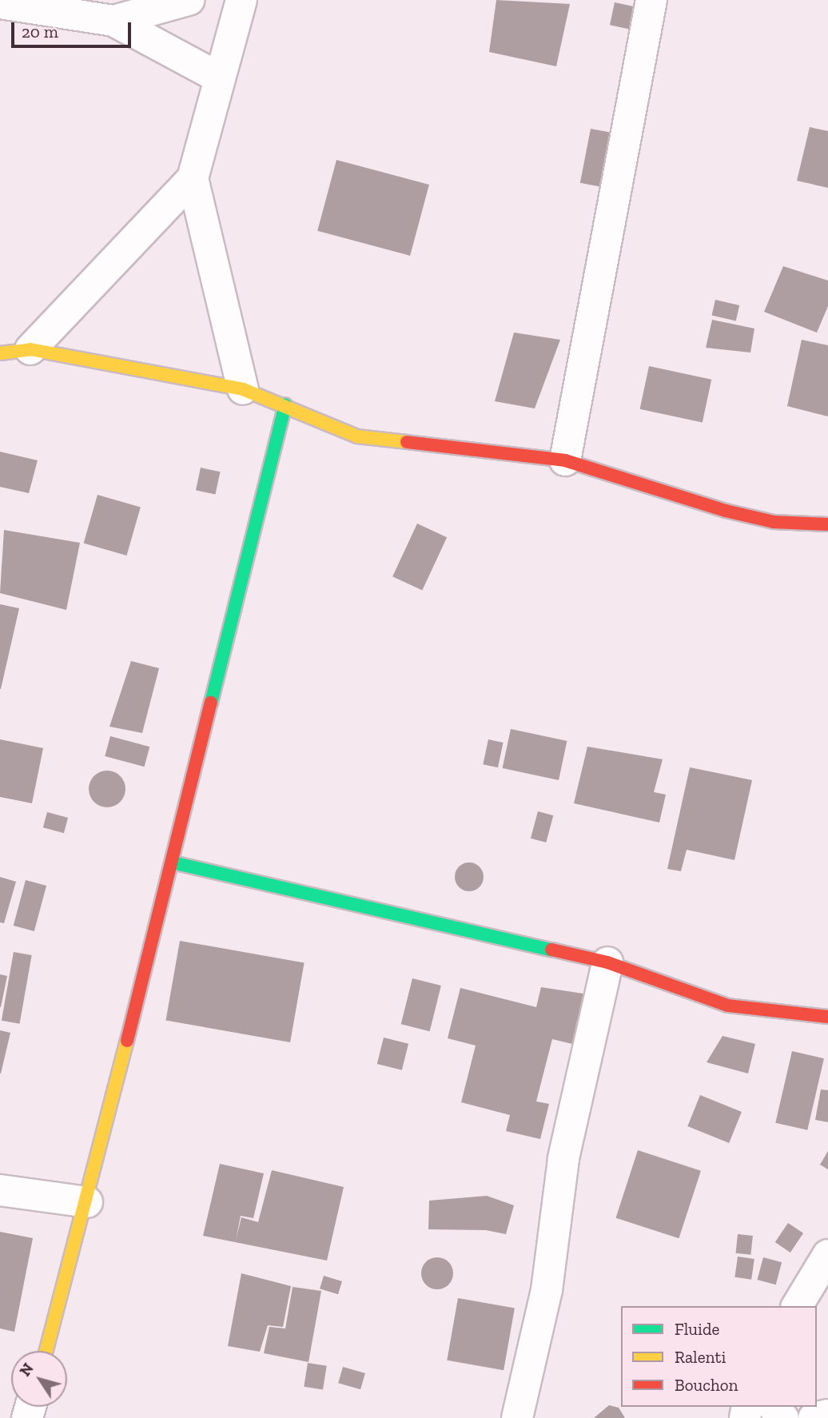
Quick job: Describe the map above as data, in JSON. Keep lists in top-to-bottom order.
{
  "legend": ["Fluide", "Ralenti", "Bouchon"],
  "scale_bar": "20 m",
  "north": "top left"
}
